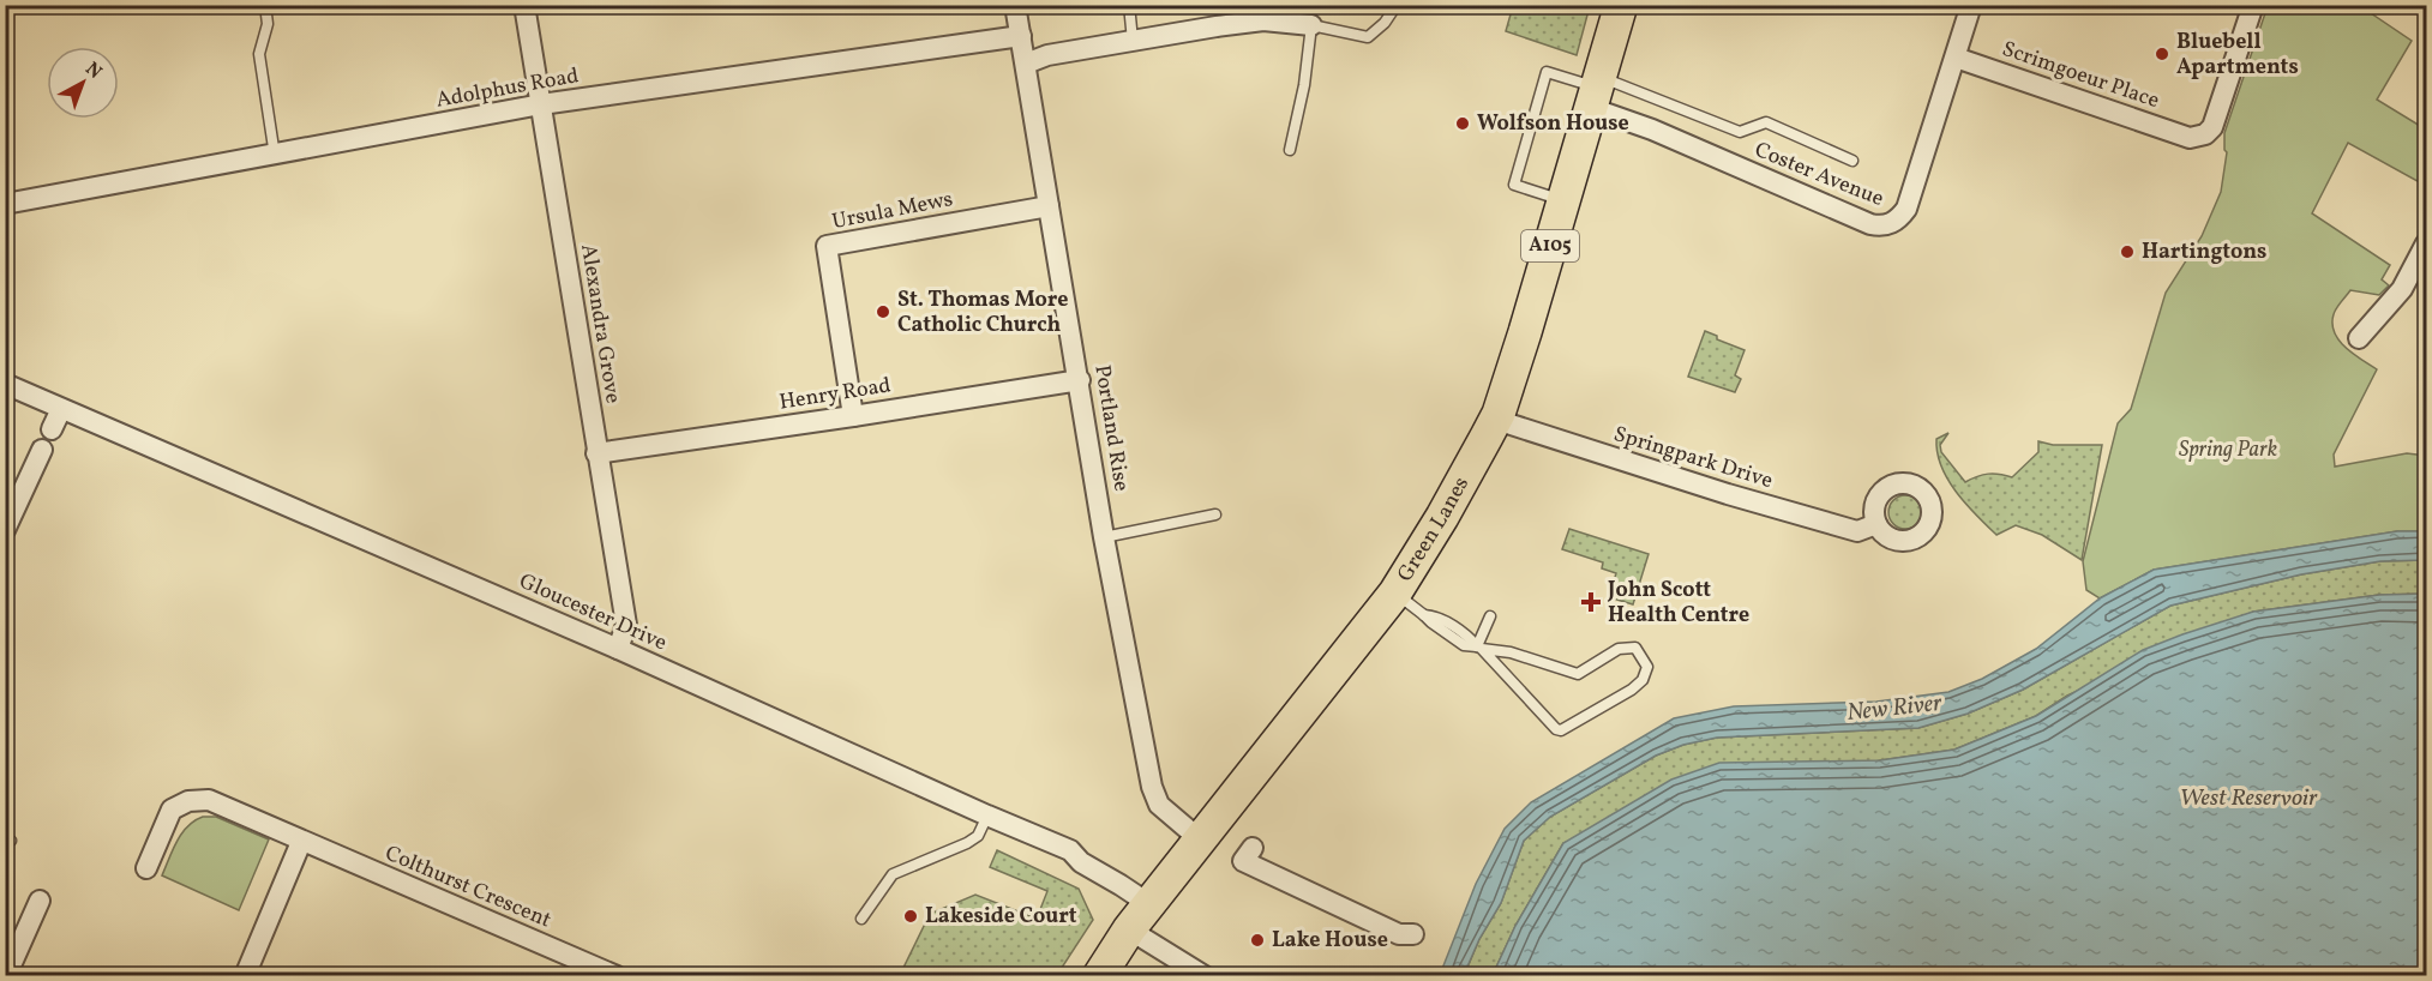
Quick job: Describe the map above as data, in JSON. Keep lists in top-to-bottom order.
{
  "streets": {
    "main road": ["A105", "Green Lanes"],
    "street": [
      "Scrimgoeur Place",
      "Adolphus Road",
      "Coster Avenue",
      "Ursula Mews",
      "Alexandra Grove",
      "Henry Road",
      "Portland Rise",
      "Springpark Drive",
      "Gloucester Drive",
      "Colthurst Crescent"
    ]
  },
  "crossings": [
    ["Scrimgoeur Place", "Coster Avenue"],
    ["Adolphus Road", "Alexandra Grove"],
    ["Adolphus Road", "Portland Rise"],
    ["Coster Avenue", "Green Lanes"],
    ["Ursula Mews", "Henry Road"],
    ["Ursula Mews", "Portland Rise"],
    ["Alexandra Grove", "Henry Road"],
    ["Alexandra Grove", "Gloucester Drive"],
    ["Henry Road", "Portland Rise"],
    ["Portland Rise", "Green Lanes"],
    ["Springpark Drive", "Green Lanes"],
    ["Green Lanes", "Gloucester Drive"]
  ],
  "water": ["New River", "West Reservoir"],
  "parks": ["Spring Park"],
  "places": {
    "other": [
      "Bluebell Apartments",
      "Wolfson House",
      "Hartingtons",
      "St. Thomas More Catholic Church",
      "Lakeside Court",
      "Lake House"
    ],
    "health": ["John Scott Health Centre"]
  },
  "north": "top right"
}
